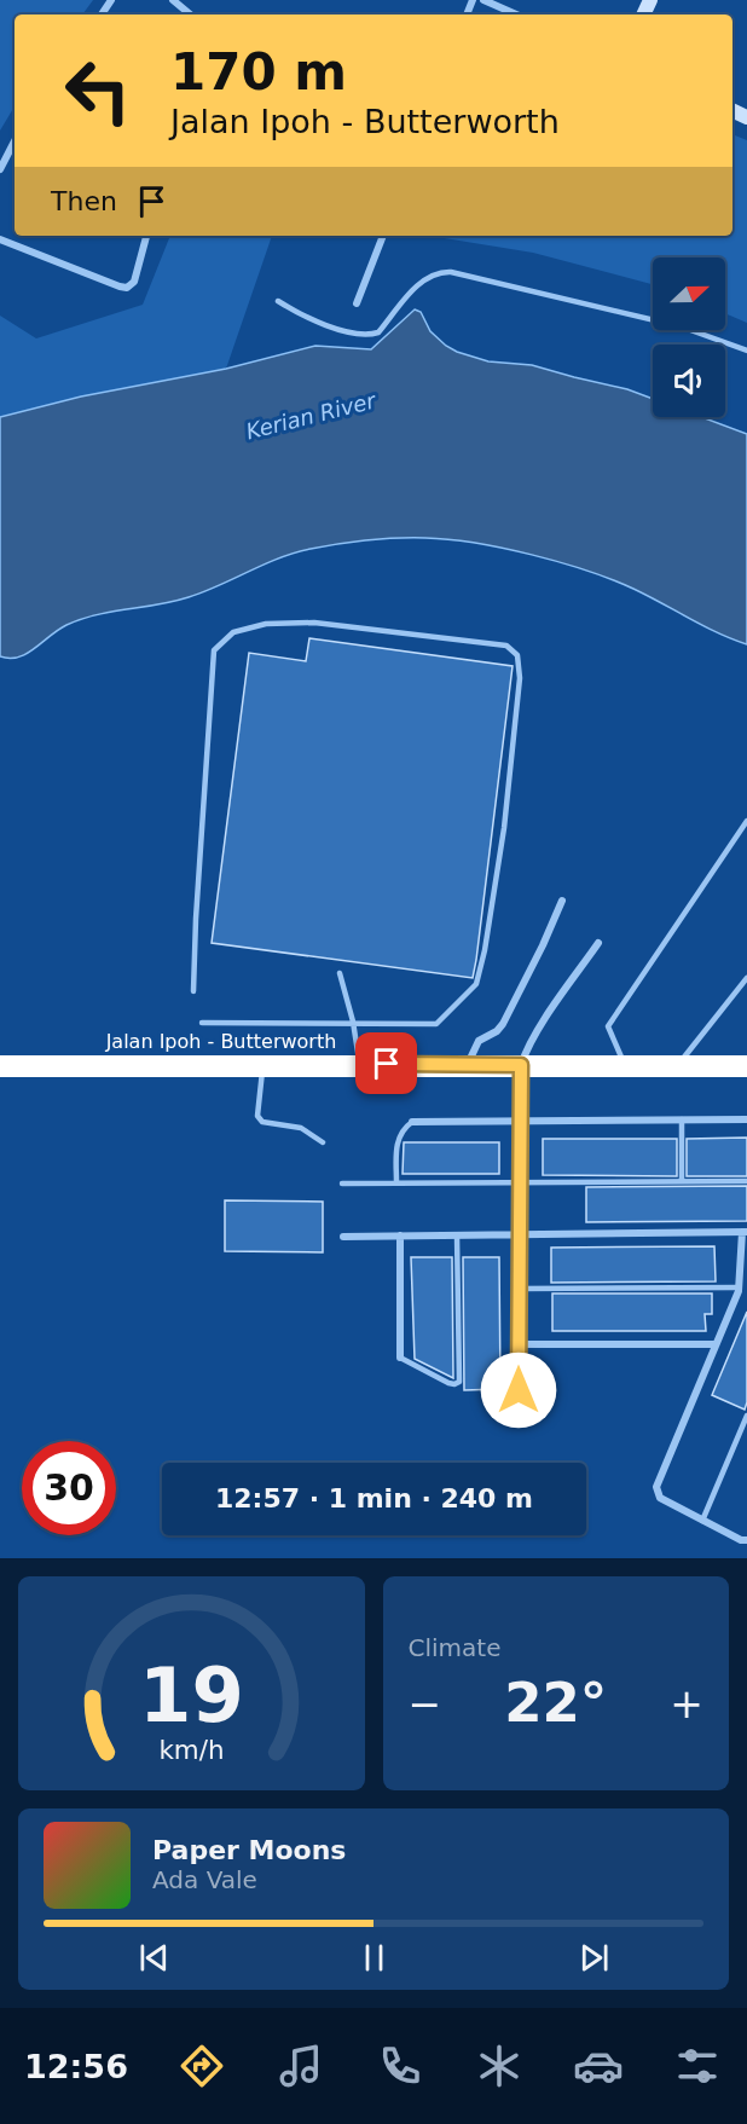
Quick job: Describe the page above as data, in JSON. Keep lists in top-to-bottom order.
{
  "streets": {
    "highway": ["Jalan Ipoh - Butterworth"]
  },
  "water": ["Kerian River"],
  "north": "right",
  "page": {
    "turn": ["170 m", "Jalan Ipoh - Butterworth"],
    "then": "Then",
    "limit": "30",
    "trip": "12:57 · 1 min · 240 m",
    "tile": "Climate",
    "heat": ["−", "22°", "+"],
    "song": ["Paper Moons", "Ada Vale"],
    "tabs": "12:56",
    "gauge": ["19", "km/h"]
  }
}
